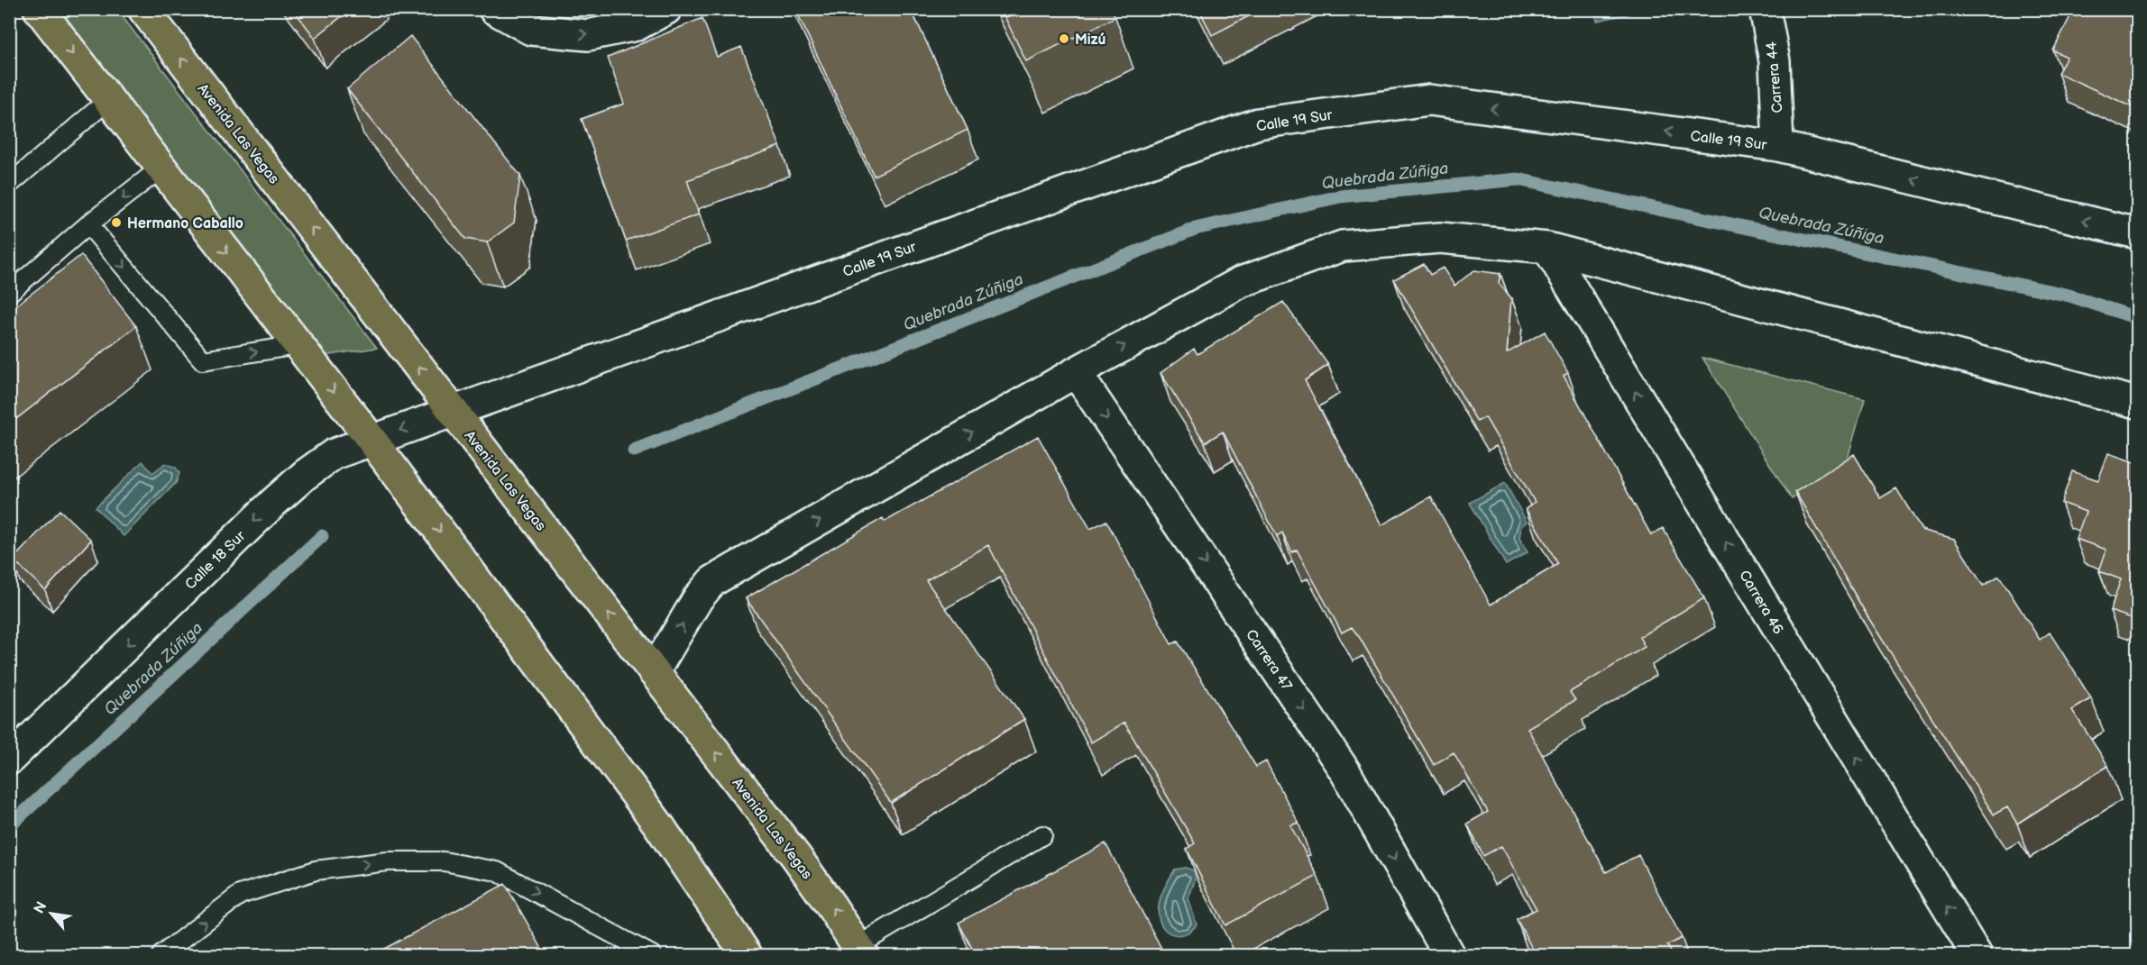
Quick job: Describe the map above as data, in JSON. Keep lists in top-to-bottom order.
{
  "streets": {
    "main road": ["Avenida Las Vegas"],
    "street": [
      "Carrera 44",
      "Calle 19 Sur",
      "Calle 18 Sur",
      "Carrera 46",
      "Carrera 47"
    ]
  },
  "crossings": [
    ["Carrera 44", "Calle 19 Sur"],
    ["Calle 19 Sur", "Avenida Las Vegas"],
    ["Calle 19 Sur", "Calle 18 Sur"],
    ["Avenida Las Vegas", "Calle 18 Sur"]
  ],
  "one_way": ["Calle 18 Sur", "Carrera 46", "Carrera 47"],
  "water": ["Quebrada Zúñiga"],
  "places": ["Mizú", "Hermano Caballo"],
  "north": "top left"
}
